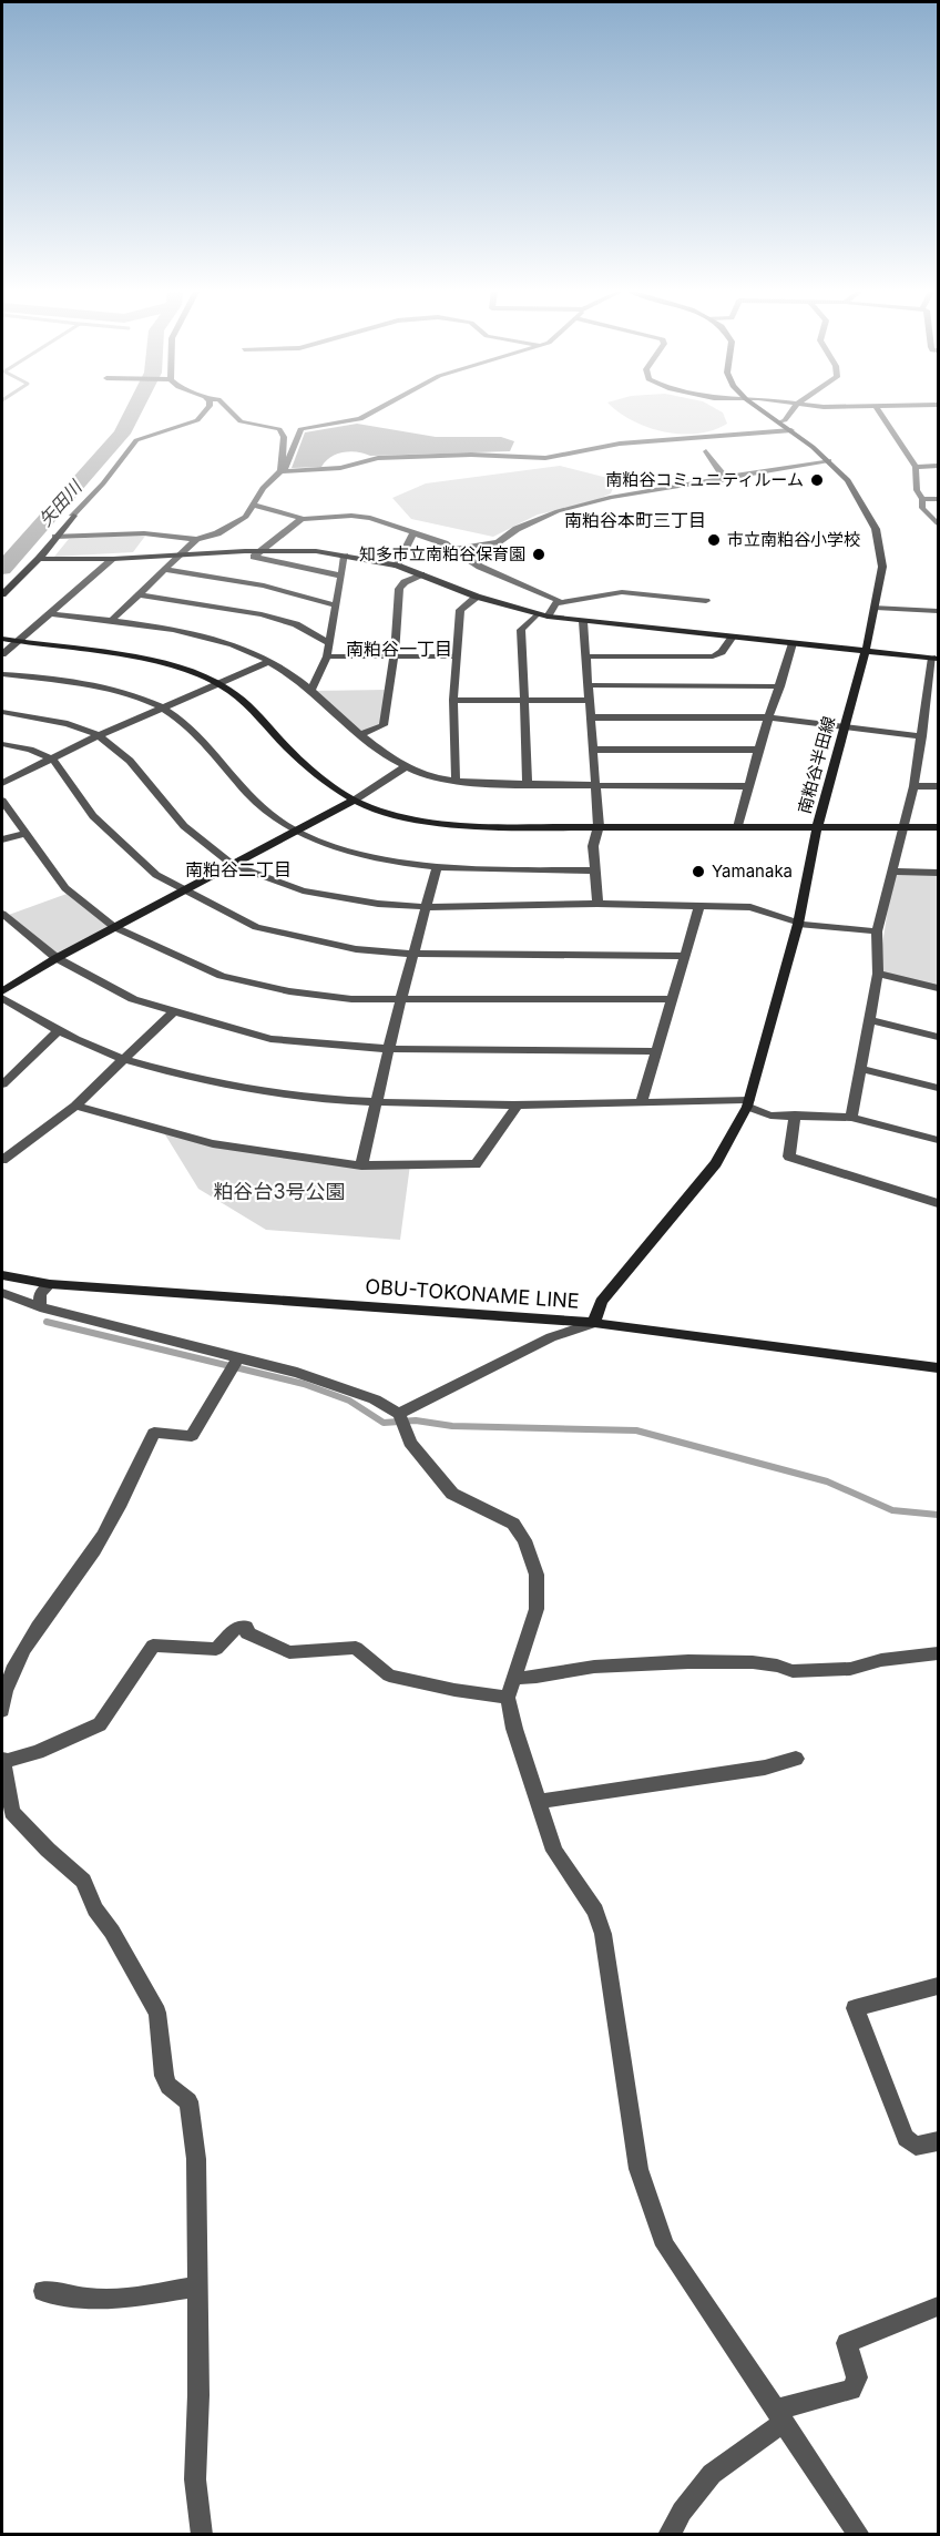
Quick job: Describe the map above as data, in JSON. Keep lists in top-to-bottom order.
{
  "streets": {
    "main road": ["南粕谷半田線", "OBU-TOKONAME LINE"]
  },
  "crossings": [
    ["南粕谷半田線", "OBU-TOKONAME LINE"]
  ],
  "districts": ["南粕谷本町三丁目", "南粕谷一丁目", "南粕谷二丁目"],
  "water": ["矢田川"],
  "parks": ["粕谷台3号公園"],
  "places": [
    "南粕谷コミュニティルーム",
    "市立南粕谷小学校",
    "知多市立南粕谷保育園",
    "Yamanaka"
  ]
}
